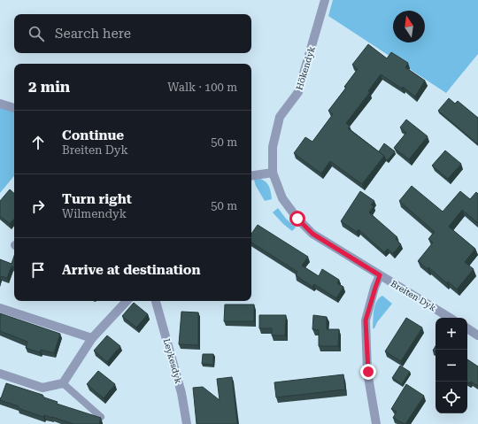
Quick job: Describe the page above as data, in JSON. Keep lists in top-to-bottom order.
{
  "streets": {
    "street": ["Hökendyk", "Breiten Dyk", "Leykesdyk"]
  },
  "crossings": [
    ["Hökendyk", "Breiten Dyk"]
  ],
  "north": "top",
  "page": {
    "search": "Search here",
    "heading": ["2 min", "Walk · 100 m"],
    "list": [
      ["Continue", "Breiten Dyk", "50 m"],
      ["Turn right", "Wilmendyk", "50 m"],
      "Arrive at destination"
    ],
    "map_buttons": ["+", "−"]
  }
}
